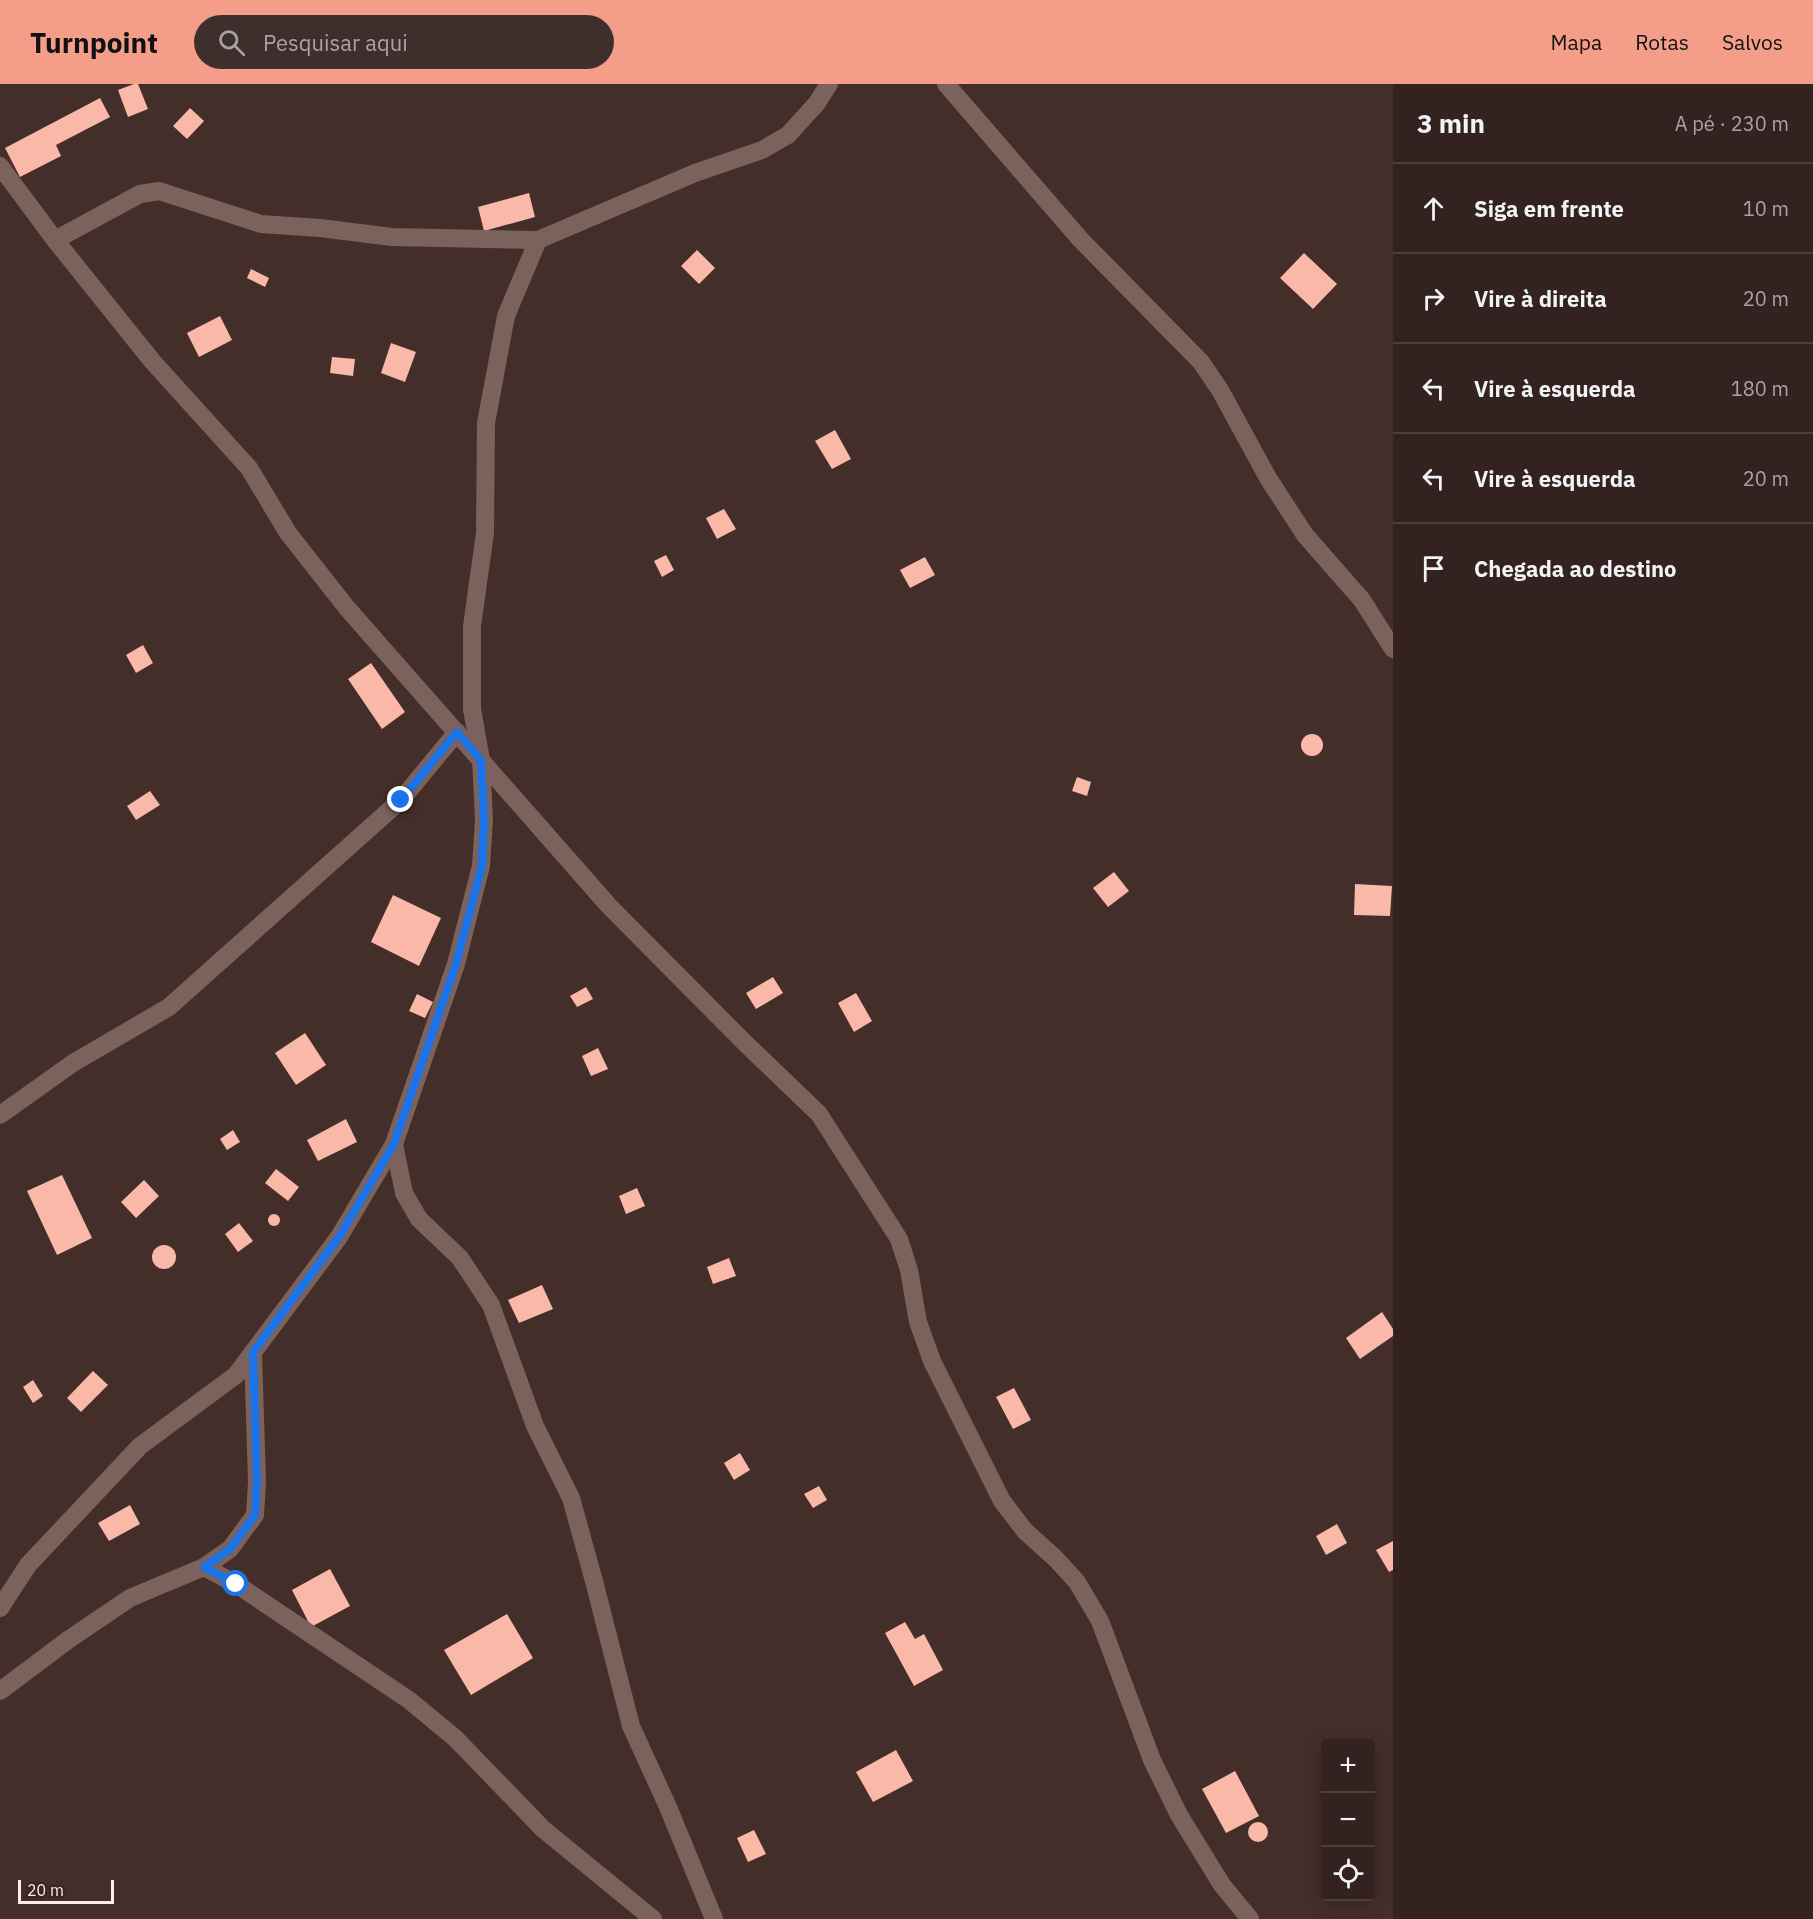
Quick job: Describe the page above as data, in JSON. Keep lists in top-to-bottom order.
{
  "scale_bar": "20 m",
  "page": {
    "header": "Turnpoint",
    "search": "Pesquisar aqui",
    "nav": ["Mapa", "Rotas", "Salvos"],
    "heading": ["3 min", "A pé · 230 m"],
    "list": [
      ["Siga em frente", "10 m"],
      ["Vire à direita", "20 m"],
      ["Vire à esquerda", "180 m"],
      ["Vire à esquerda", "20 m"],
      "Chegada ao destino"
    ],
    "map_buttons": ["+", "−"],
    "scale": "20 m"
  }
}
